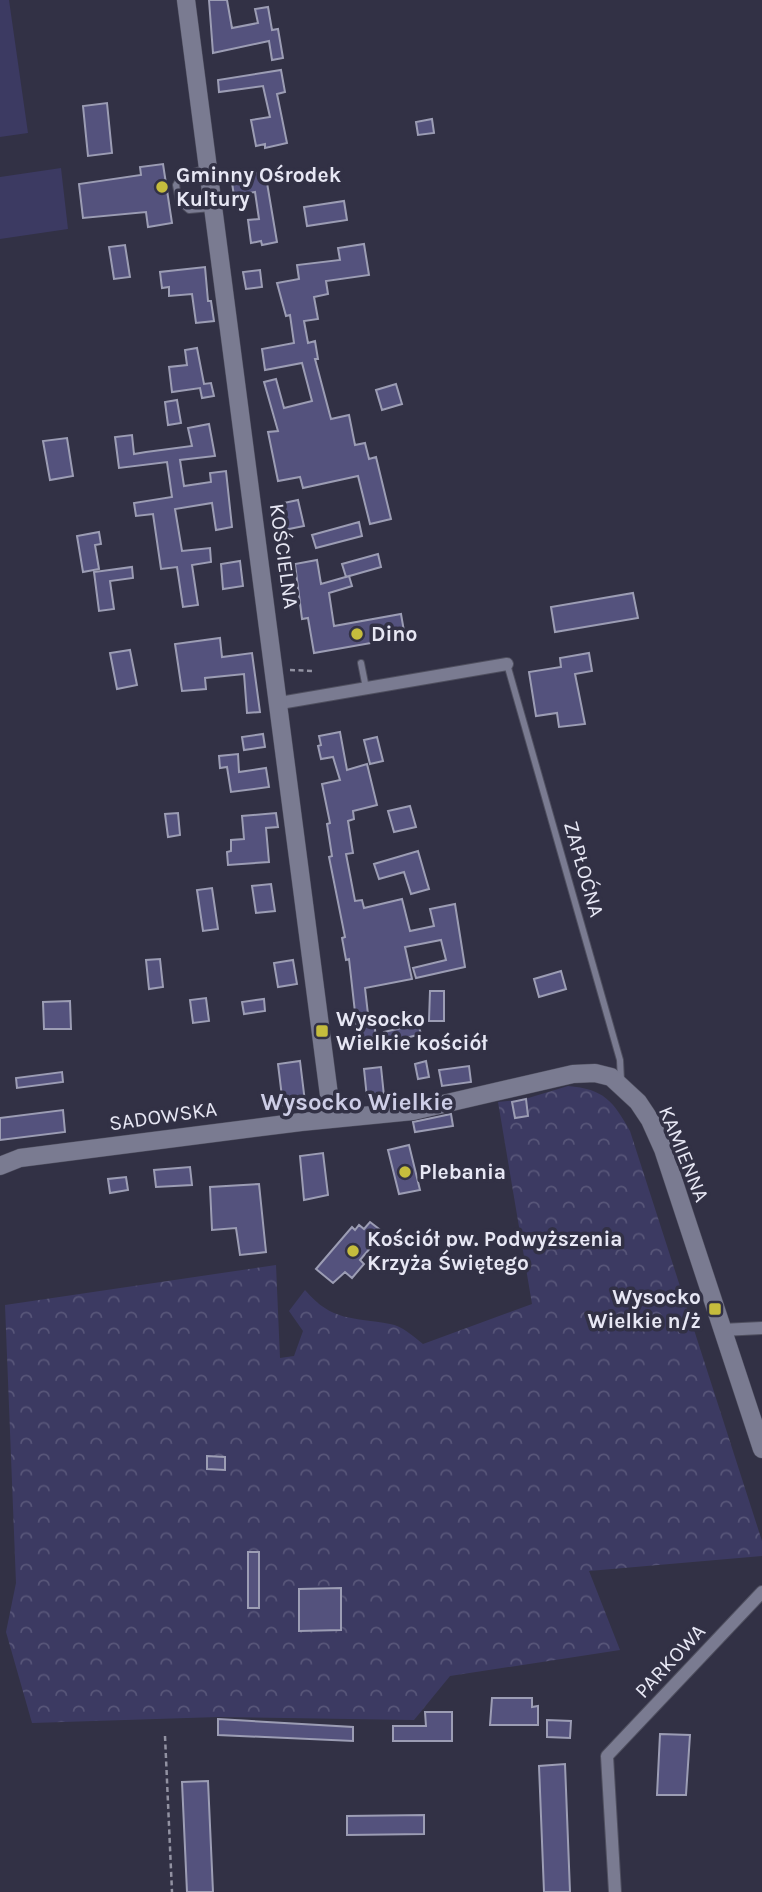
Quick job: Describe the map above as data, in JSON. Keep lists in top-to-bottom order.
{
  "streets": {
    "street": [
      "KOŚCIELNA",
      "SADOWSKA",
      "KAMIENNA",
      "PARKOWA"
    ],
    "lane": ["ZAPŁOĆNA"]
  },
  "crossings": [
    ["KOŚCIELNA", "SADOWSKA"],
    ["ZAPŁOĆNA", "KAMIENNA"]
  ],
  "districts": ["Wysocko Wielkie"],
  "places": {
    "other": [
      "Gminny Ośrodek Kultury",
      "Dino",
      "Plebania",
      "Kościół pw. Podwyższenia Krzyża Świętego"
    ],
    "transit": ["Wysocko Wielkie kościół", "Wysocko Wielkie n/ż"]
  }
}
